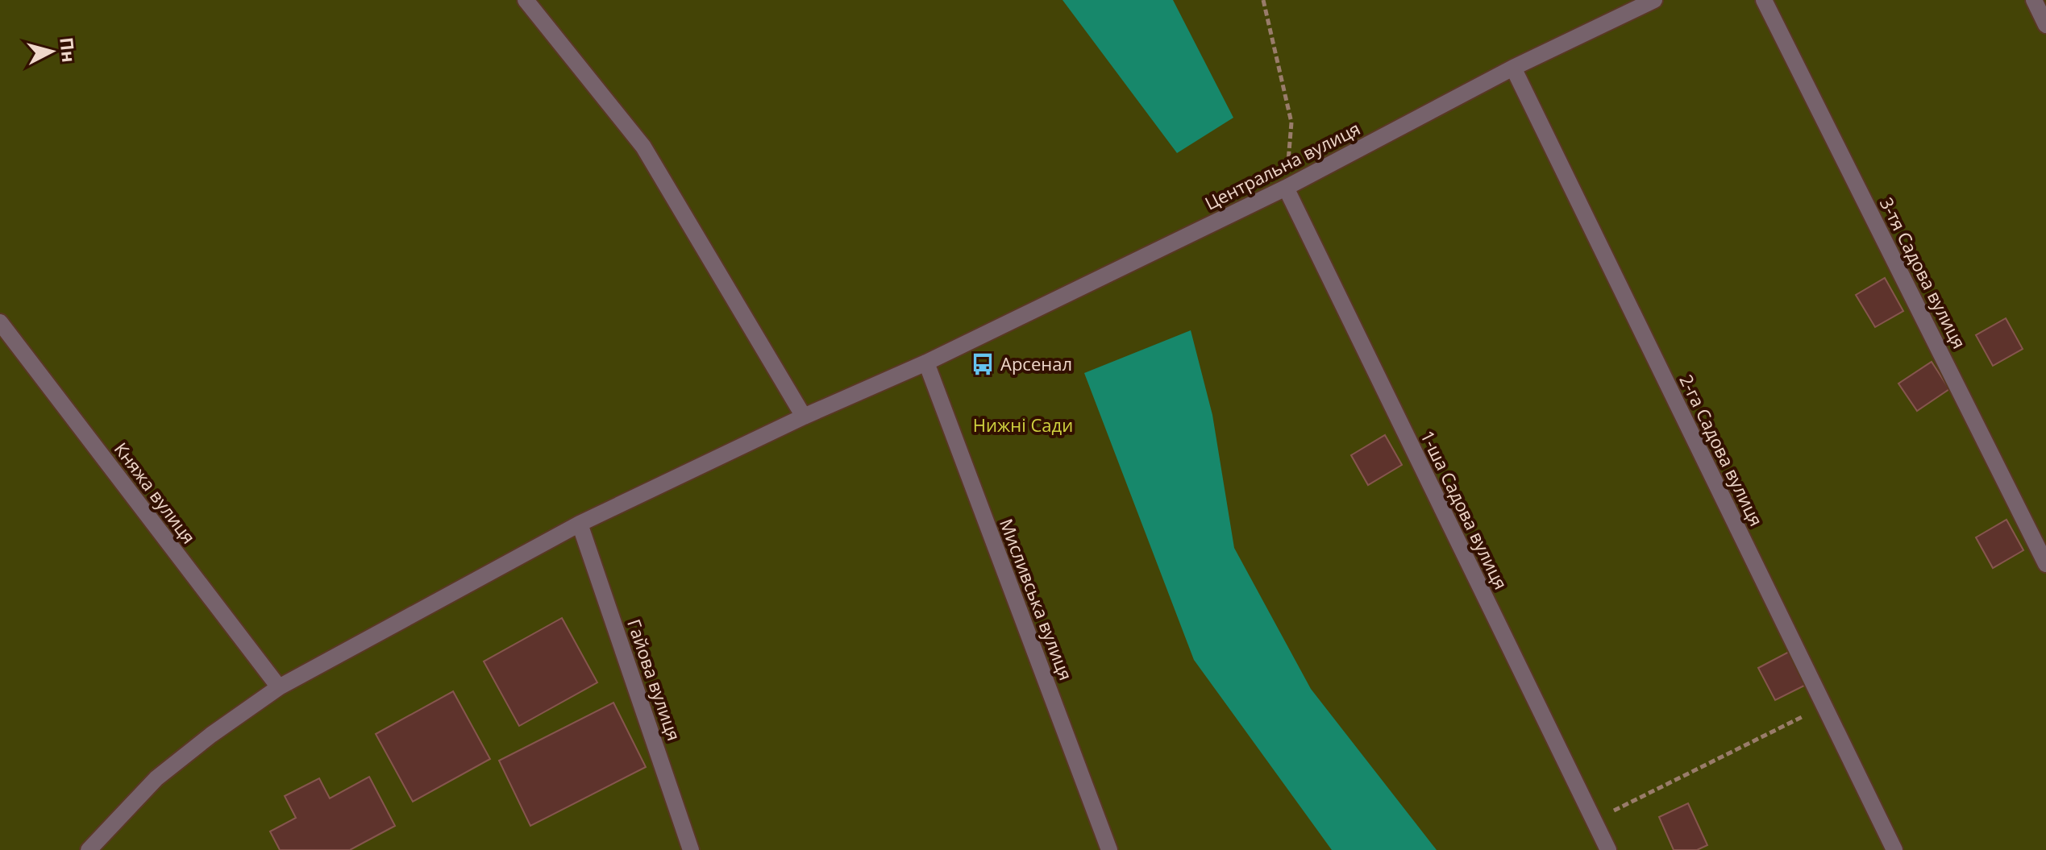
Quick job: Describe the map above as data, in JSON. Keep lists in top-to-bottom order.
{
  "streets": {
    "street": [
      "Центральна вулиця",
      "3-тя Садова вулиця",
      "2-га Садова вулиця",
      "Княжа вулиця",
      "1-ша Садова вулиця",
      "Мисливська вулиця",
      "Гайова вулиця"
    ]
  },
  "crossings": [
    ["Центральна вулиця", "2-га Садова вулиця"],
    ["Центральна вулиця", "Княжа вулиця"],
    ["Центральна вулиця", "1-ша Садова вулиця"],
    ["Центральна вулиця", "Мисливська вулиця"],
    ["Центральна вулиця", "Гайова вулиця"]
  ],
  "parks": ["Нижні Сади"],
  "places": {
    "bus stop": ["Арсенал"]
  },
  "north": "right"
}
